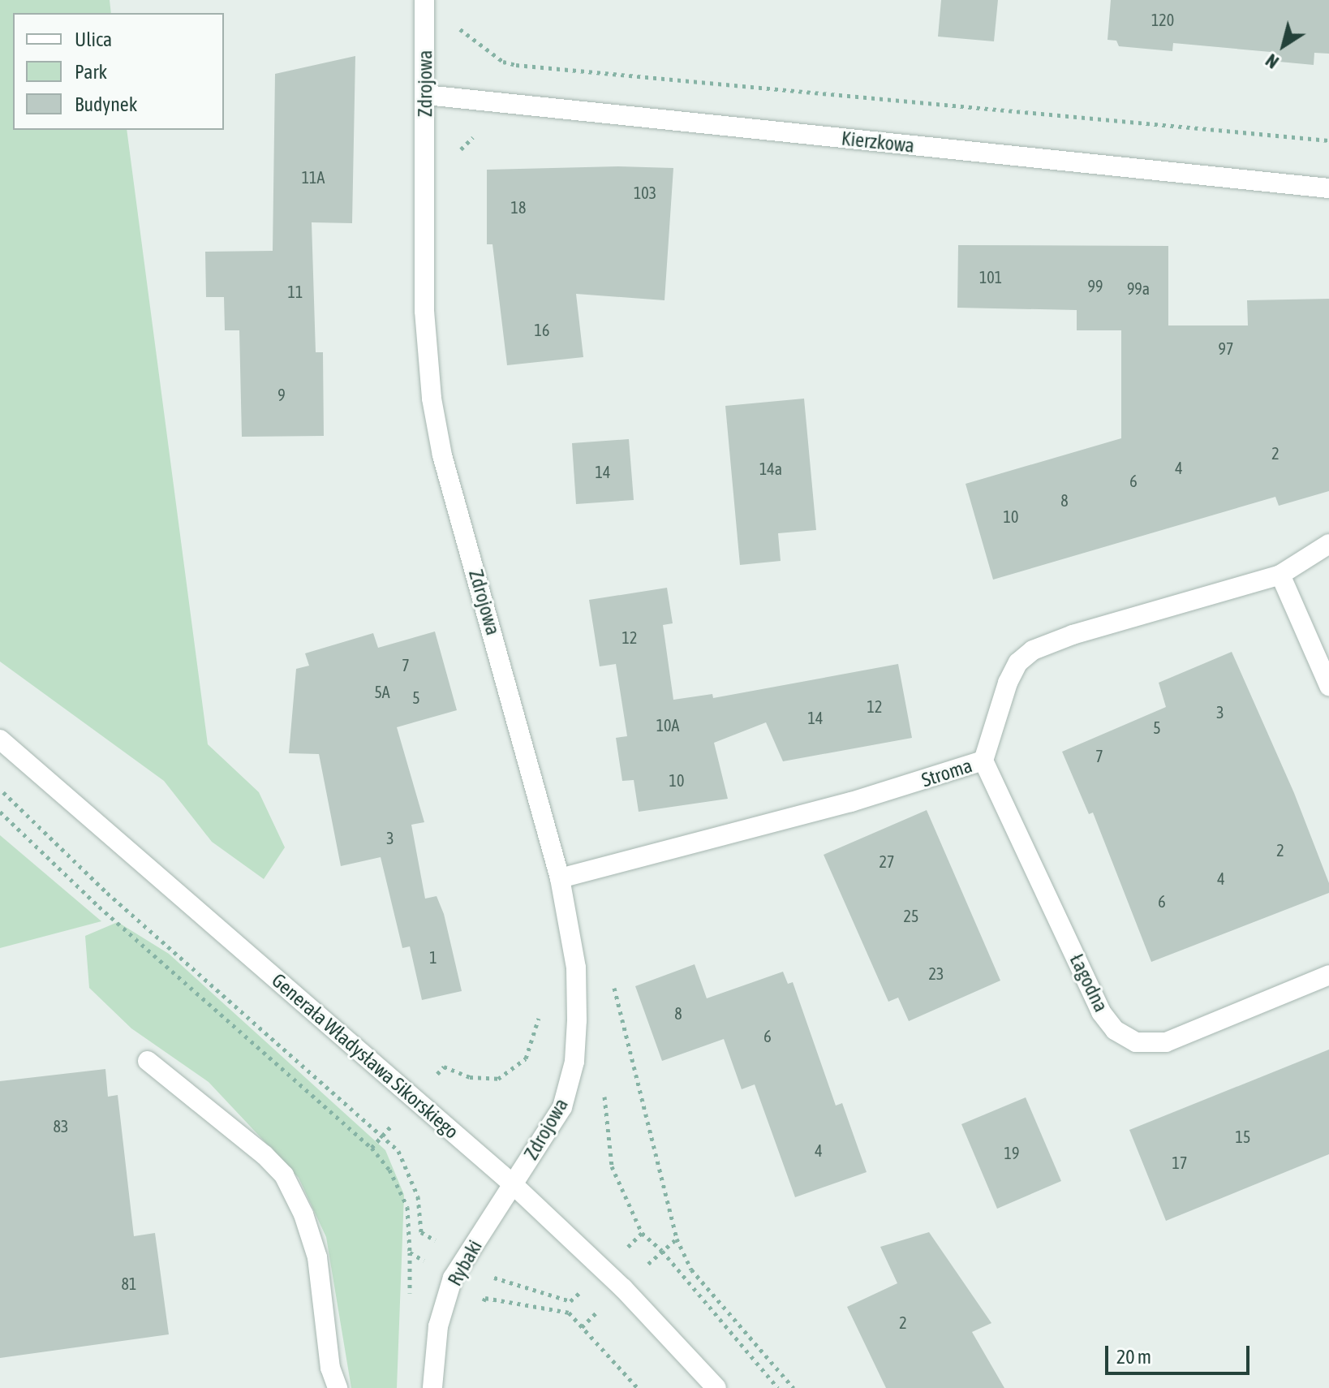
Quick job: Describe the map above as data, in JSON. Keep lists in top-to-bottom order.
{
  "streets": {
    "street": [
      "Zdrojowa",
      "Kierzkowa",
      "Stroma",
      "Łagodna",
      "Generała Władysława Sikorskiego",
      "Rybaki"
    ]
  },
  "crossings": [
    ["Zdrojowa", "Kierzkowa"],
    ["Zdrojowa", "Stroma"],
    ["Zdrojowa", "Generała Władysława Sikorskiego"],
    ["Zdrojowa", "Rybaki"],
    ["Stroma", "Łagodna"],
    ["Generała Władysława Sikorskiego", "Rybaki"]
  ],
  "house_numbers": [
    "120",
    "11A",
    "103",
    "18",
    "101",
    "99",
    "99a",
    "11",
    "16",
    "97",
    "9",
    "2",
    "4",
    "14a",
    "14",
    "6",
    "8",
    "10",
    "12",
    "7",
    "5A",
    "5",
    "12",
    "3",
    "14",
    "10A",
    "5",
    "7",
    "10",
    "3",
    "2",
    "27",
    "4",
    "6",
    "25",
    "1",
    "23",
    "8",
    "6",
    "83",
    "15",
    "4",
    "19",
    "17",
    "81",
    "2"
  ],
  "legend": ["Ulica", "Park", "Budynek"],
  "scale_bar": "20 m",
  "north": "bottom left"
}
